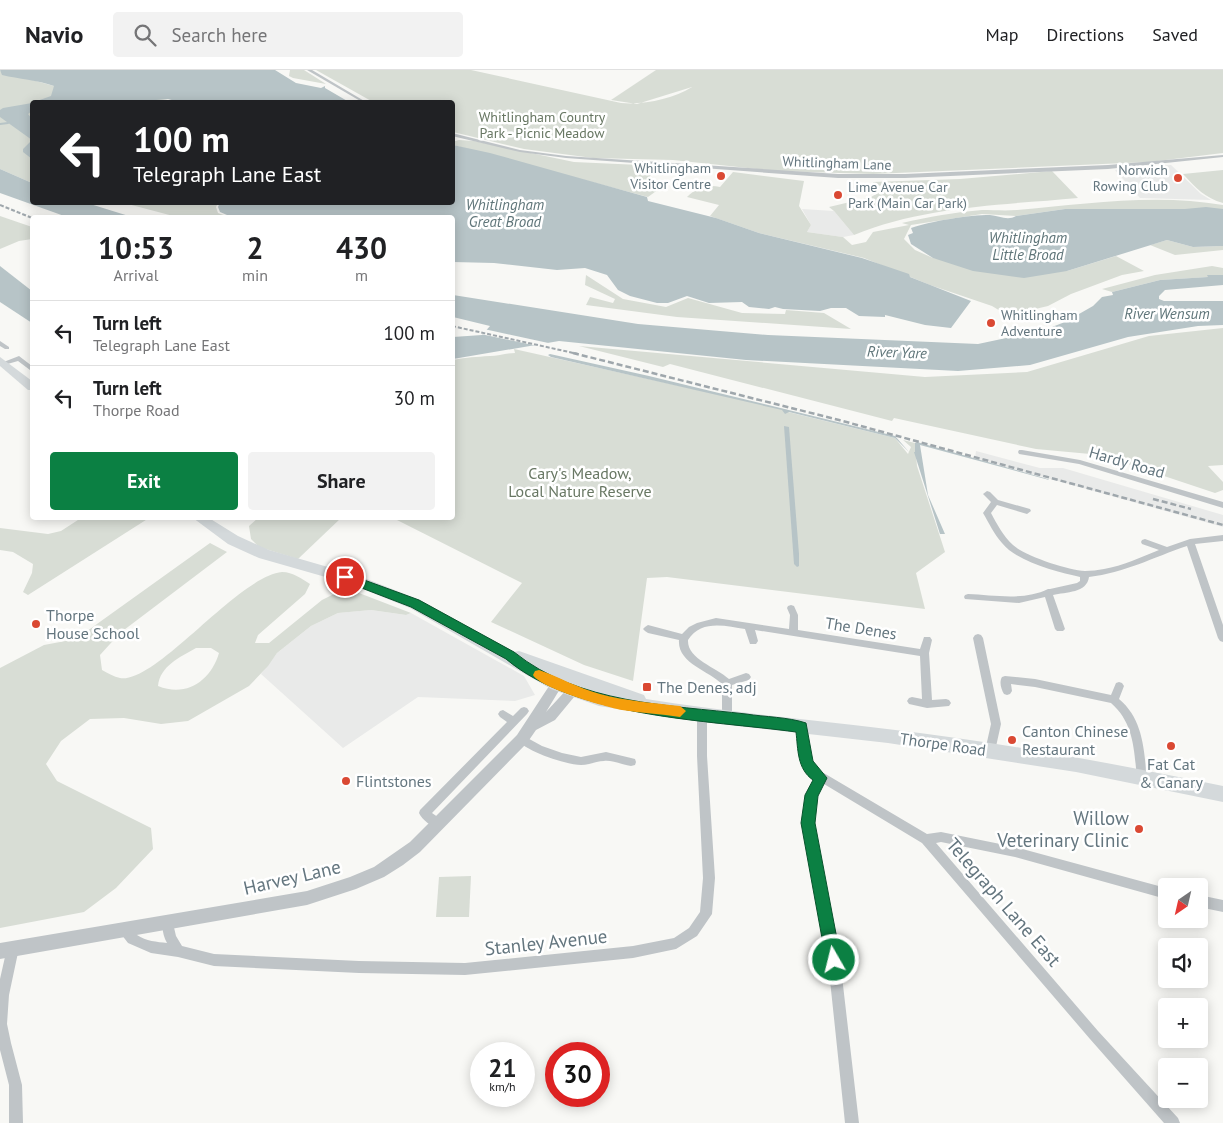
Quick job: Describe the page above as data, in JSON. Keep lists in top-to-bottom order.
{
  "streets": {
    "main road": ["Thorpe Road"],
    "street": [
      "Whitlingham Lane",
      "Hardy Road",
      "The Denes",
      "Harvey Lane",
      "Telegraph Lane East",
      "Stanley Avenue"
    ]
  },
  "crossings": [
    ["Thorpe Road", "Harvey Lane"],
    ["Thorpe Road", "Telegraph Lane East"],
    ["Thorpe Road", "Stanley Avenue"],
    ["Harvey Lane", "Stanley Avenue"]
  ],
  "water": [
    "Whitlingham Great Broad",
    "Whitlingham Little Broad",
    "River Wensum",
    "River Yare"
  ],
  "parks": ["Whitlingham Country Park - Picnic Meadow", "Cary's Meadow, Local Nature Reserve"],
  "places": {
    "other": [
      "Whitlingham Visitor Centre",
      "Norwich Rowing Club",
      "Lime Avenue Car Park (Main Car Park)",
      "Whitlingham Adventure",
      "Thorpe House School",
      "Canton Chinese Restaurant",
      "Fat Cat & Canary",
      "Flintstones",
      "Willow Veterinary Clinic"
    ],
    "transit": ["The Denes, adj"]
  },
  "north": "bottom left",
  "page": {
    "header": "Navio",
    "search": "Search here",
    "nav": ["Map", "Directions", "Saved"],
    "turn": ["100 m", "Telegraph Lane East"],
    "eta": [
      "10:53",
      "Arrival",
      "2",
      "min",
      "430",
      "m"
    ],
    "list": [
      {
        "name": "Turn left",
        "note": "Telegraph Lane East",
        "value": "100 m"
      },
      {
        "name": "Turn left",
        "note": "Thorpe Road",
        "value": "30 m"
      }
    ],
    "buttons": ["Exit", "Share"],
    "map_buttons": ["+", "−"],
    "speed": "21 km/h",
    "limit": "30"
  }
}
